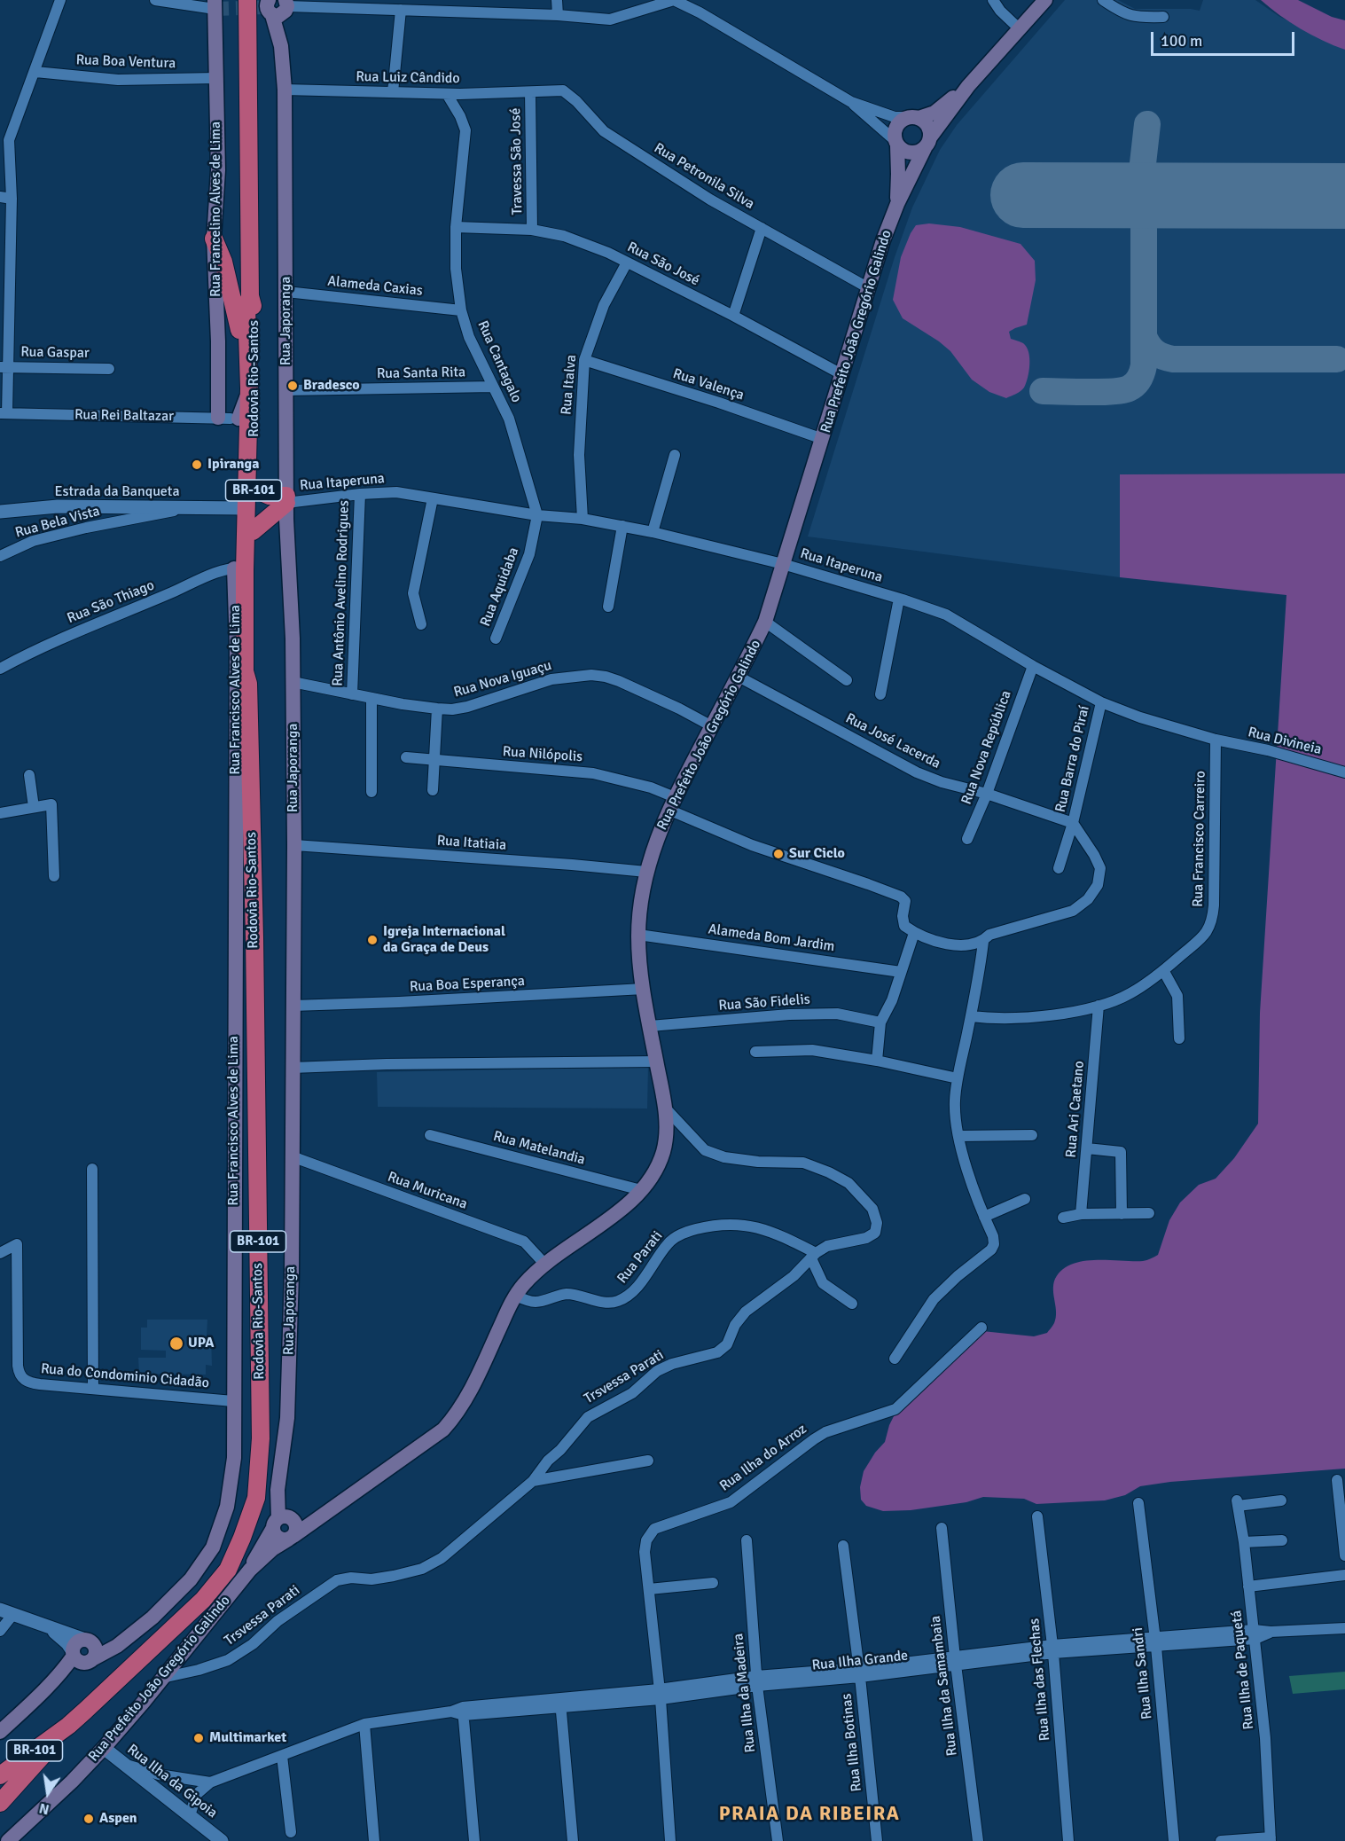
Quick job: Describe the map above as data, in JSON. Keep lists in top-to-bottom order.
{
  "streets": {
    "highway": ["Rodovia Rio-Santos", "BR-101"],
    "main road": [
      "Rua Francelino Alves de Lima",
      "Rua Japoranga",
      "Rua Prefeito João Gregório Galindo",
      "Rua Francisco Alves de Lima"
    ],
    "street": [
      "Rua Boa Ventura",
      "Rua Luiz Cândido",
      "Travessa São José",
      "Rua Petronila Silva",
      "Rua São José",
      "Alameda Caxias",
      "Rua Gaspar",
      "Rua Cantagalo",
      "Rua Santa Rita",
      "Rua Italva",
      "Rua Valença",
      "Rua Rei Baltazar",
      "Rua Itaperuna",
      "Estrada da Banqueta",
      "Rua Bela Vista",
      "Rua Aquidaba",
      "Rua Antônio Avelino Rodrigues",
      "Rua São Thiago",
      "Rua Nova Iguaçu",
      "Rua José Lacerda",
      "Rua Divineia",
      "Rua Nova República",
      "Rua Nilópolis",
      "Rua Barra do Piraí",
      "Rua Francisco Carreiro",
      "Rua Itatiaia",
      "Alameda Bom Jardim",
      "Rua Boa Esperança",
      "Rua São Fidelis",
      "Rua Ari Caetano",
      "Rua Matelandia",
      "Rua Muricana",
      "Rua Parati",
      "Rua do Condominio Cidadão",
      "Trsvessa Parati",
      "Rua Ilha do Arroz",
      "Rua Ilha Grande",
      "Rua Ilha de Paquetá",
      "Rua Ilha Sandri",
      "Rua Ilha das Flechas",
      "Rua Ilha da Samambaia",
      "Rua Ilha da Madeira",
      "Rua Ilha Botinas",
      "Rua Ilha da Gipoia"
    ]
  },
  "crossings": [
    ["Rua Boa Ventura", "Rua Francelino Alves de Lima"],
    ["Rua Luiz Cândido", "Travessa São José"],
    ["Rua Luiz Cândido", "Rua Petronila Silva"],
    ["Rua Luiz Cândido", "Rua Japoranga"],
    ["Rua Luiz Cândido", "Rua Cantagalo"],
    ["Travessa São José", "Rua Petronila Silva"],
    ["Travessa São José", "Rua São José"],
    ["Rua Petronila Silva", "Rua Prefeito João Gregório Galindo"],
    ["Rua Francelino Alves de Lima", "Rodovia Rio-Santos"],
    ["Rua Francelino Alves de Lima", "Rua Rei Baltazar"],
    ["Rua São José", "Rua Prefeito João Gregório Galindo"],
    ["Rua São José", "Rua Cantagalo"],
    ["Rua São José", "Rua Italva"],
    ["Alameda Caxias", "Rua Japoranga"],
    ["Alameda Caxias", "Rua Cantagalo"],
    ["Rua Japoranga", "Rua Prefeito João Gregório Galindo"],
    ["Rua Japoranga", "Rua Santa Rita"],
    ["Rua Japoranga", "Rua Itaperuna"],
    ["Rua Japoranga", "Rua Nova Iguaçu"],
    ["Rua Japoranga", "Rua Itatiaia"],
    ["Rua Japoranga", "Rua Boa Esperança"],
    ["Rua Japoranga", "Rua Muricana"],
    ["Rua Prefeito João Gregório Galindo", "Rua Valença"],
    ["Rua Prefeito João Gregório Galindo", "Rua Itaperuna"],
    ["Rua Prefeito João Gregório Galindo", "Rua Nova Iguaçu"],
    ["Rua Prefeito João Gregório Galindo", "Rua José Lacerda"],
    ["Rua Prefeito João Gregório Galindo", "Rua Nilópolis"],
    ["Rua Prefeito João Gregório Galindo", "Rua Itatiaia"],
    ["Rua Prefeito João Gregório Galindo", "Alameda Bom Jardim"],
    ["Rua Prefeito João Gregório Galindo", "Rua Boa Esperança"],
    ["Rua Prefeito João Gregório Galindo", "Rua São Fidelis"],
    ["Rua Prefeito João Gregório Galindo", "Rua Matelandia"],
    ["Rua Prefeito João Gregório Galindo", "Rua Muricana"],
    ["Rua Prefeito João Gregório Galindo", "Rua Parati"],
    ["Rua Prefeito João Gregório Galindo", "Trsvessa Parati"],
    ["Rua Prefeito João Gregório Galindo", "Rua Ilha da Gipoia"],
    ["Rua Cantagalo", "Rua Santa Rita"],
    ["Rua Cantagalo", "Rua Itaperuna"],
    ["Rua Cantagalo", "Rua Aquidaba"],
    ["Rodovia Rio-Santos", "Rua Rei Baltazar"],
    ["Rodovia Rio-Santos", "Estrada da Banqueta"],
    ["Rodovia Rio-Santos", "Rua São Thiago"],
    ["Rodovia Rio-Santos", "Rua Francisco Alves de Lima"],
    ["Rua Italva", "Rua Valença"],
    ["Rua Italva", "Rua Itaperuna"],
    ["Rua Itaperuna", "Rua Aquidaba"],
    ["Rua Itaperuna", "Rua Antônio Avelino Rodrigues"],
    ["Rua Itaperuna", "Rua Divineia"],
    ["Rua Itaperuna", "Rua Nova República"],
    ["Rua Itaperuna", "Rua Barra do Piraí"],
    ["Rua Itaperuna", "Rua Francisco Carreiro"],
    ["Estrada da Banqueta", "Rua Bela Vista"],
    ["Rua Antônio Avelino Rodrigues", "Rua Nova Iguaçu"],
    ["Rua São Thiago", "Rua Francisco Alves de Lima"],
    ["Rua Francisco Alves de Lima", "Rua do Condominio Cidadão"],
    ["Rua José Lacerda", "Rua Nova República"],
    ["Rua José Lacerda", "Rua Barra do Piraí"],
    ["Rua Divineia", "Rua Francisco Carreiro"],
    ["Rua Francisco Carreiro", "Rua Ari Caetano"],
    ["Rua Parati", "Trsvessa Parati"],
    ["Rua Ilha do Arroz", "Rua Ilha Grande"],
    ["Rua Ilha Grande", "Rua Ilha de Paquetá"],
    ["Rua Ilha Grande", "Rua Ilha Sandri"],
    ["Rua Ilha Grande", "Rua Ilha das Flechas"],
    ["Rua Ilha Grande", "Rua Ilha da Samambaia"],
    ["Rua Ilha Grande", "Rua Ilha da Madeira"],
    ["Rua Ilha Grande", "Rua Ilha Botinas"],
    ["Rua Ilha Grande", "Rua Ilha da Gipoia"]
  ],
  "districts": ["PRAIA DA RIBEIRA"],
  "places": [
    "Bradesco",
    "Ipiranga",
    "Sur Ciclo",
    "Igreja Internacional da Graça de Deus",
    "UPA",
    "Multimarket",
    "Aspen"
  ],
  "scale_bar": "100 m",
  "north": "bottom"
}
